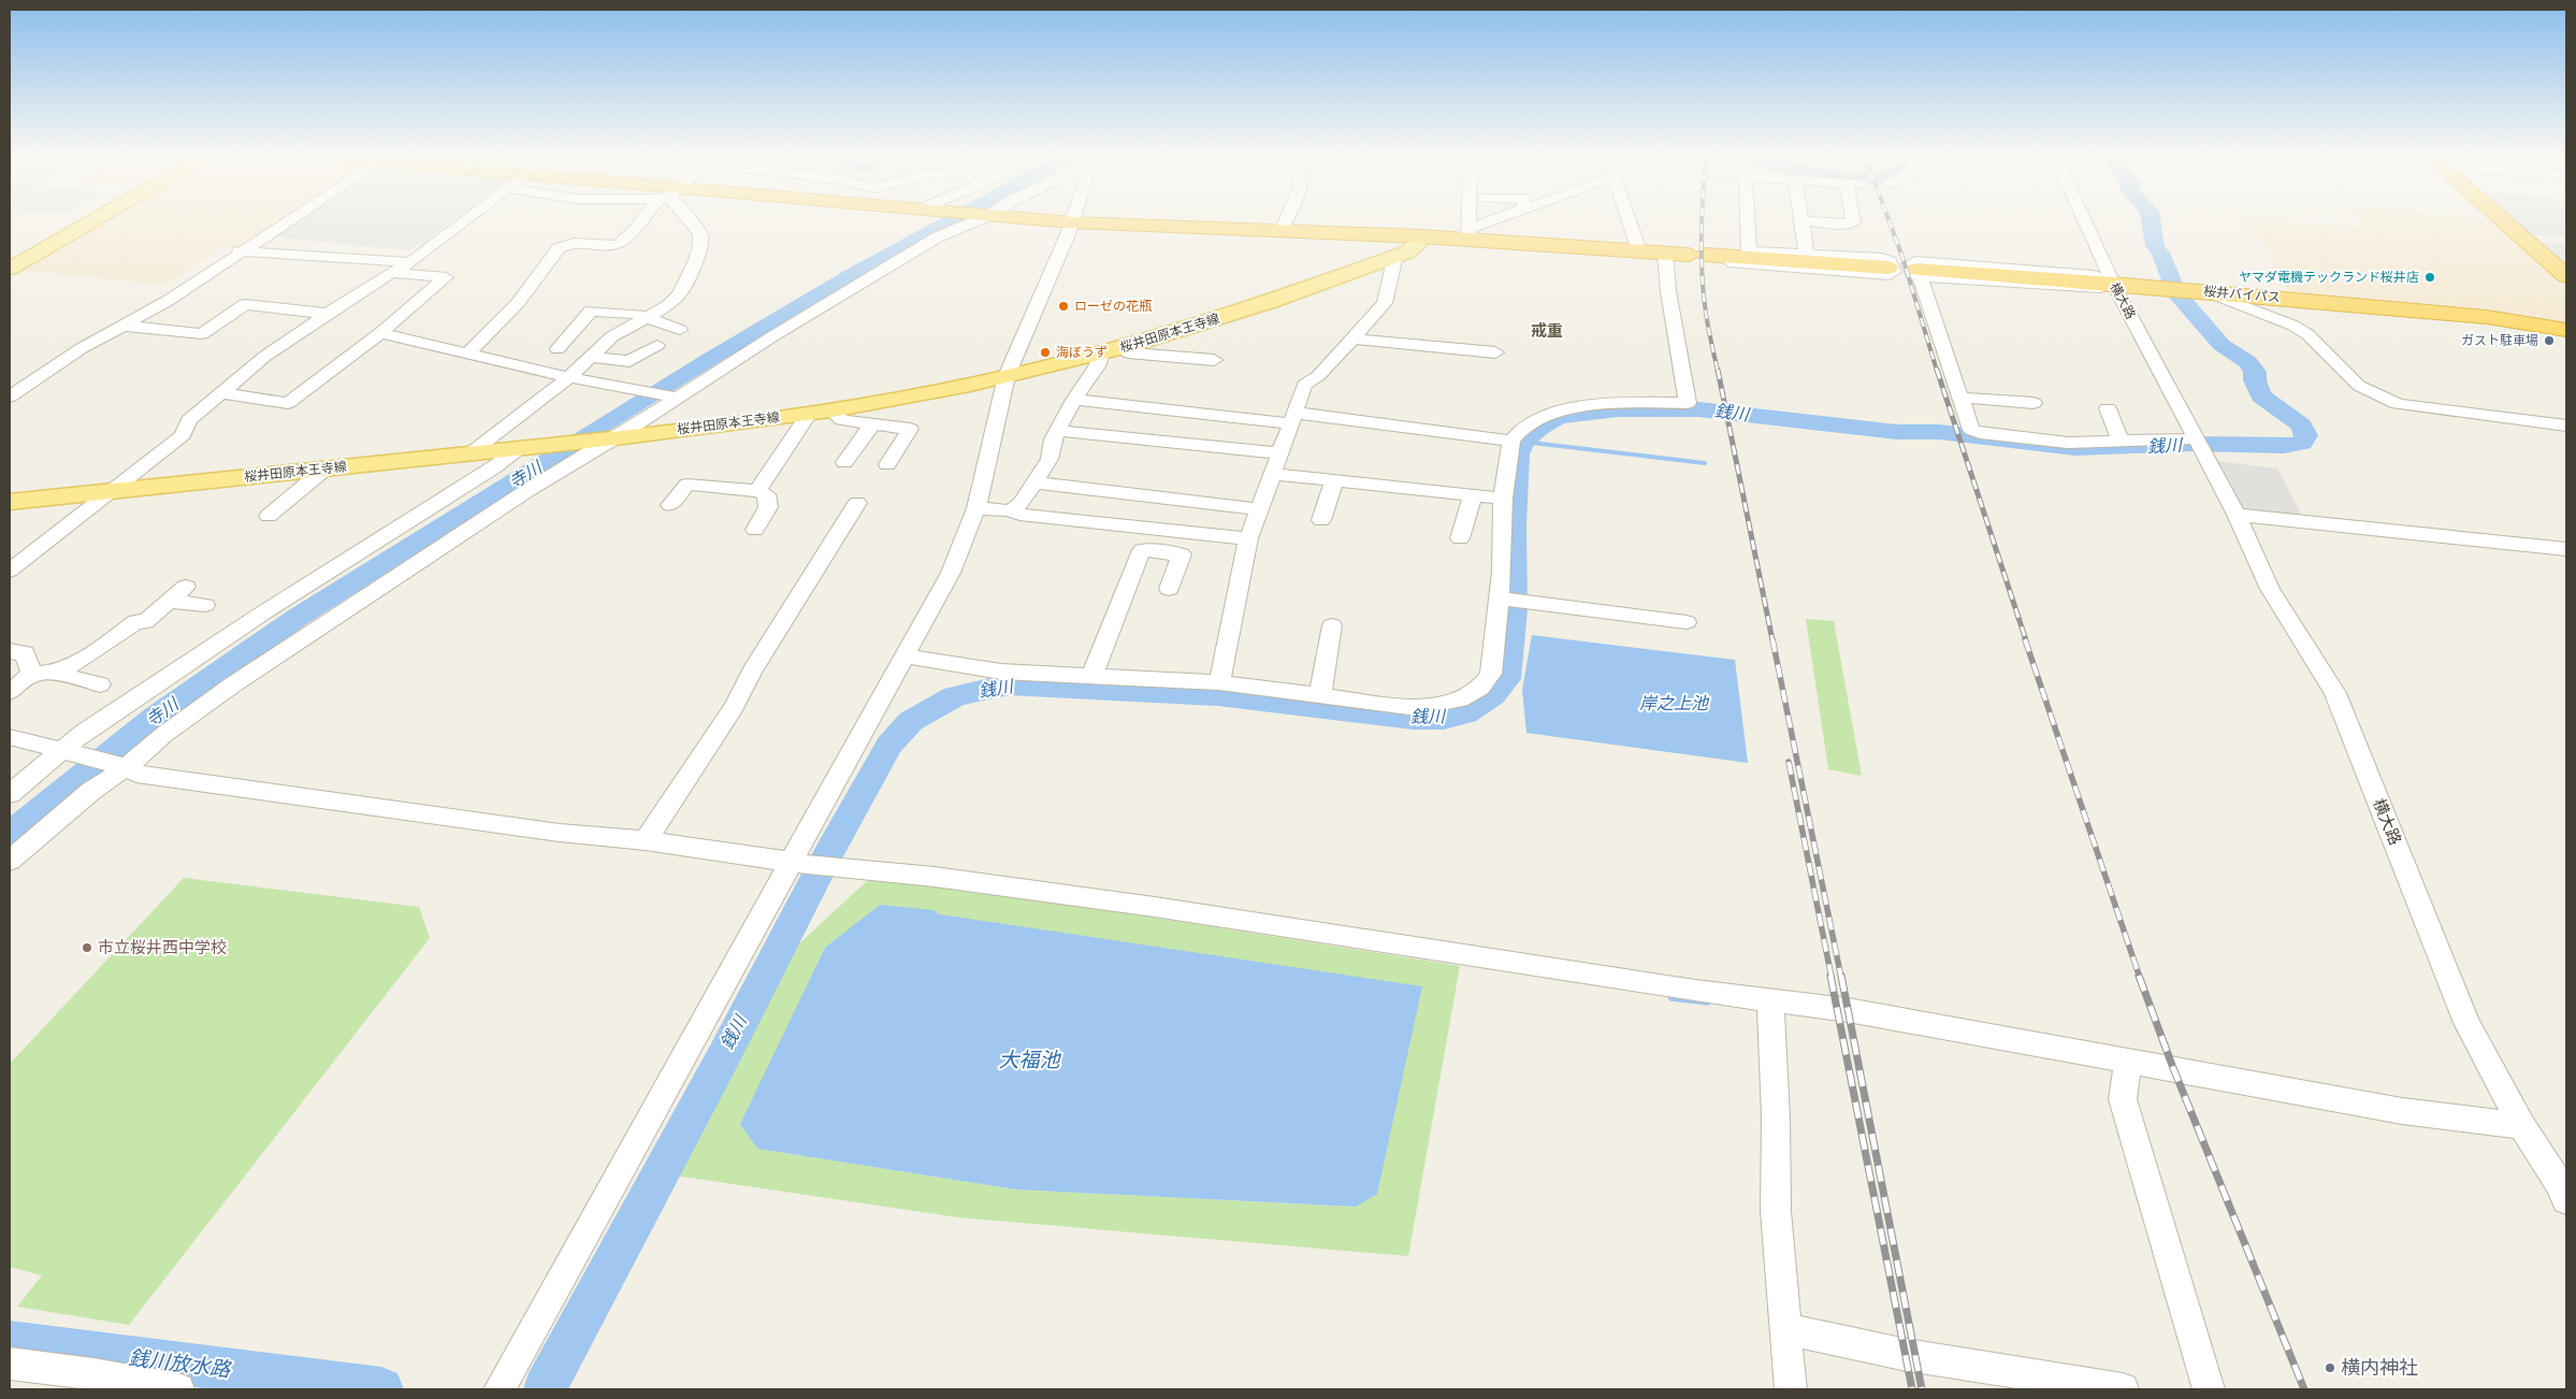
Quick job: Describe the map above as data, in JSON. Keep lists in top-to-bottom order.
{
  "streets": {
    "highway": ["桜井バイパス"],
    "main road": ["桜井田原本王寺線"],
    "street": ["横大路"]
  },
  "crossings": [
    ["桜井バイパス", "横大路"]
  ],
  "districts": ["戒重"],
  "water": [
    "銭川",
    "寺川",
    "岸之上池",
    "大福池",
    "銭川放水路"
  ],
  "places": [
    "ヤマダ電機テックランド桜井店",
    "ローゼの花瓶",
    "ガスト駐車場",
    "海ぼうず",
    "市立桜井西中学校",
    "横内神社"
  ]
}
